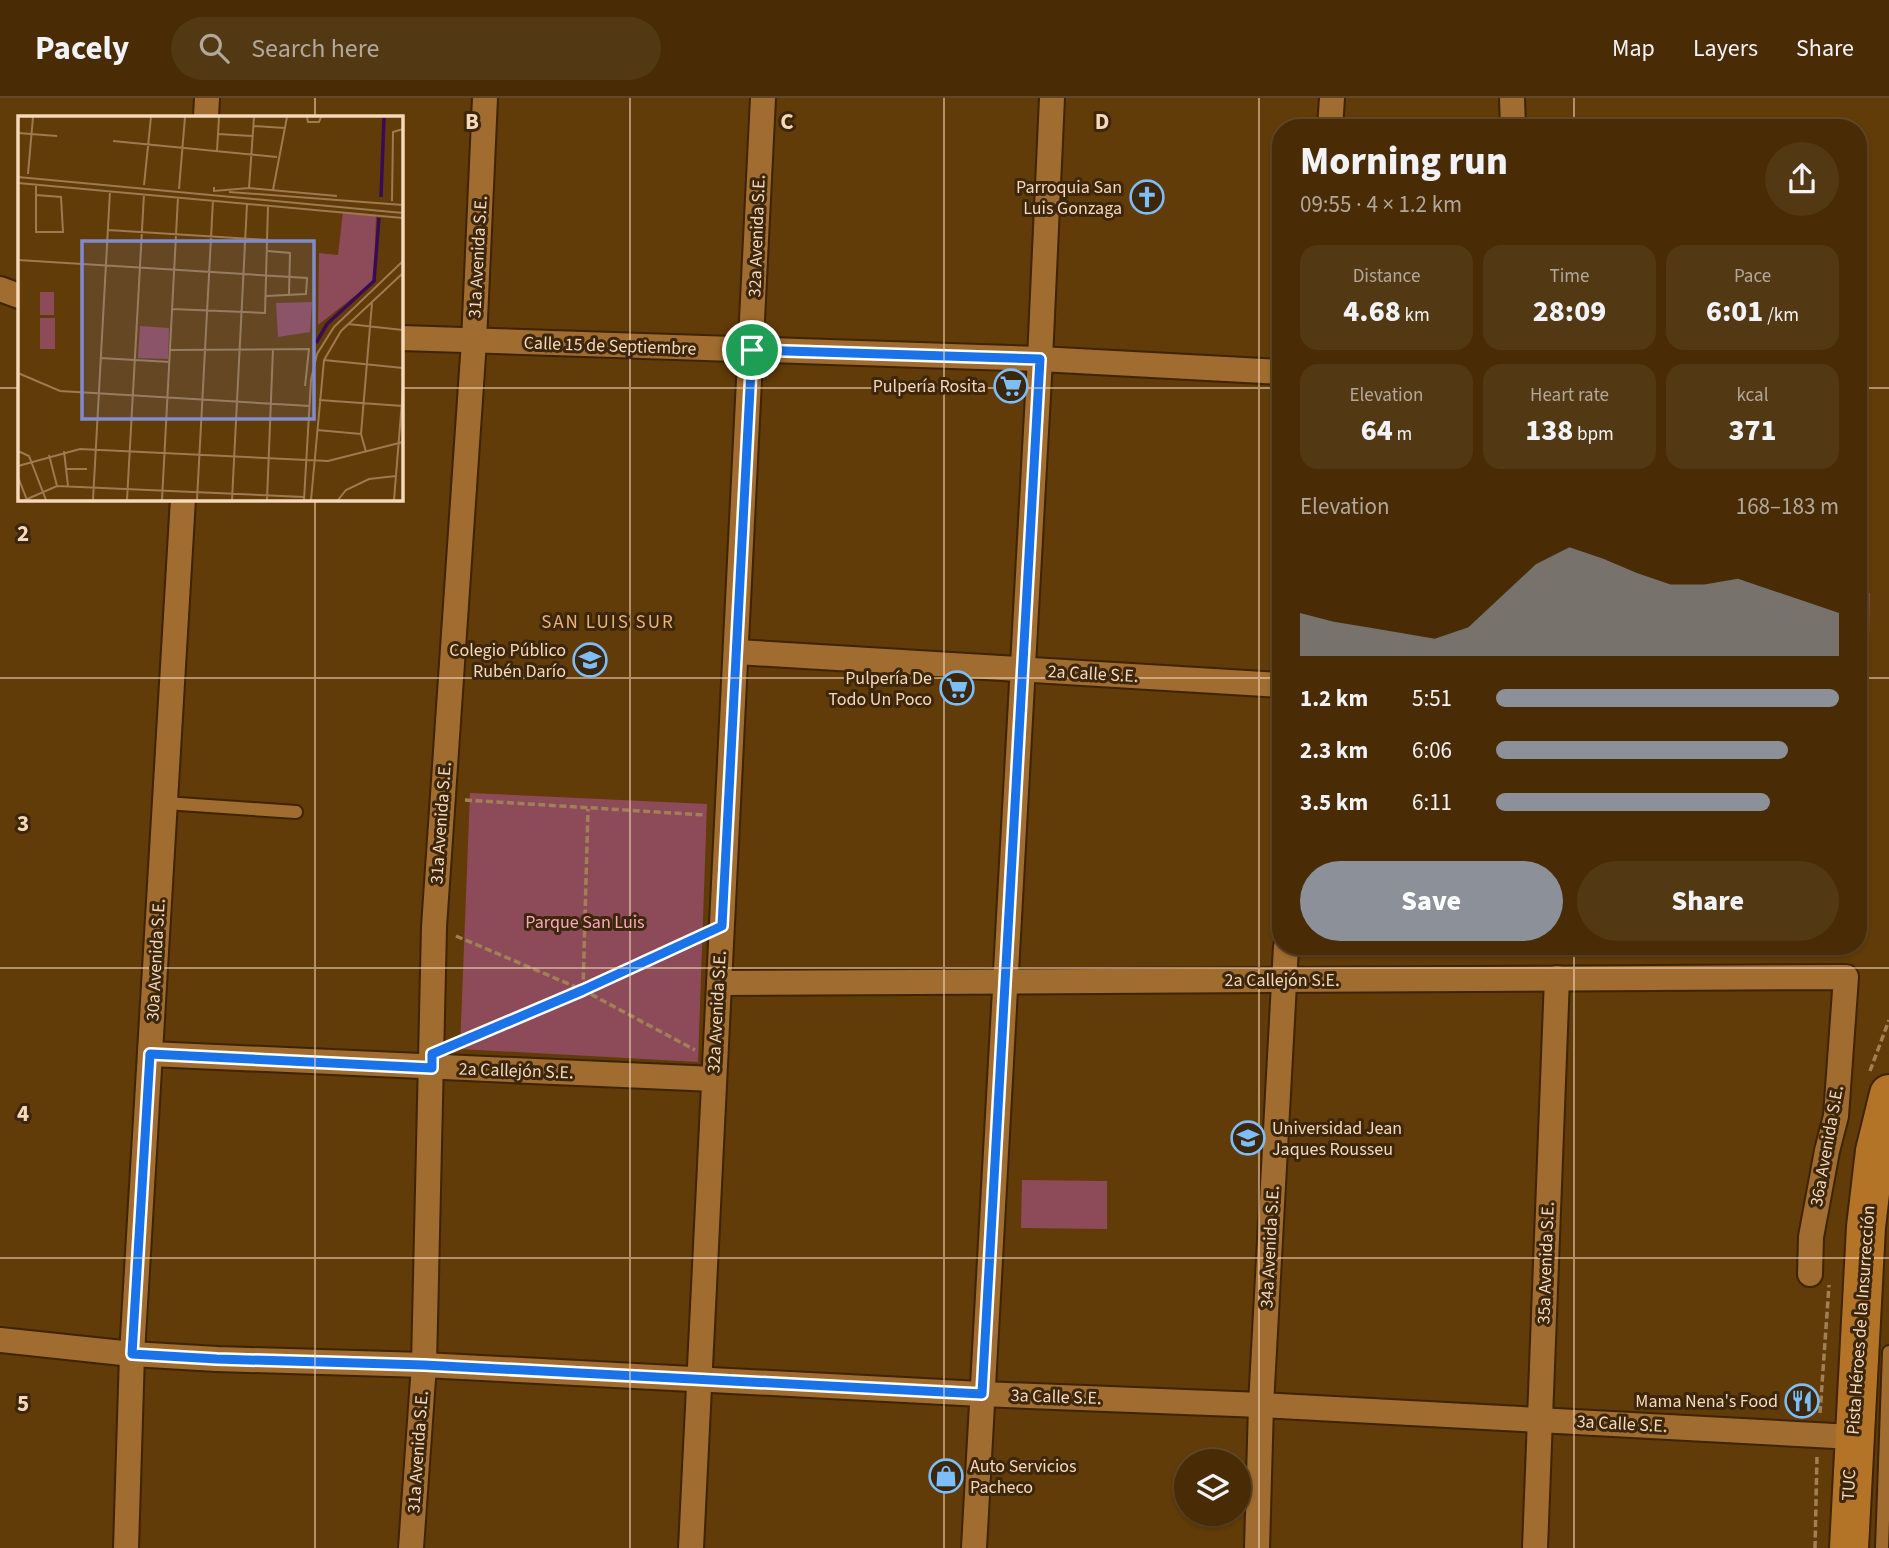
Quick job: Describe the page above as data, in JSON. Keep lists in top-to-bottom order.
{
  "streets": {
    "main road": ["Pista Héroes de la Insurrección"],
    "street": [
      "32a Avenida S.E.",
      "31a Avenida S.E.",
      "Calle 15 de Septiembre",
      "2a Calle S.E.",
      "30a Avenida S.E.",
      "2a Callejón S.E.",
      "36a Avenida S.E.",
      "34a Avenida S.E.",
      "35a Avenida S.E.",
      "3a Calle S.E."
    ],
    "lane": ["TUC"]
  },
  "crossings": [
    ["32a Avenida S.E.", "Calle 15 de Septiembre"],
    ["32a Avenida S.E.", "2a Calle S.E."],
    ["32a Avenida S.E.", "2a Callejón S.E."],
    ["32a Avenida S.E.", "3a Calle S.E."],
    ["31a Avenida S.E.", "Calle 15 de Septiembre"],
    ["31a Avenida S.E.", "2a Callejón S.E."],
    ["31a Avenida S.E.", "3a Calle S.E."],
    ["30a Avenida S.E.", "2a Callejón S.E."],
    ["30a Avenida S.E.", "3a Calle S.E."],
    ["2a Callejón S.E.", "36a Avenida S.E."],
    ["2a Callejón S.E.", "34a Avenida S.E."],
    ["2a Callejón S.E.", "35a Avenida S.E."],
    ["34a Avenida S.E.", "3a Calle S.E."],
    ["35a Avenida S.E.", "3a Calle S.E."],
    ["Pista Héroes de la Insurrección", "3a Calle S.E."]
  ],
  "districts": ["SAN LUIS SUR"],
  "parks": ["Parque San Luis"],
  "places": {
    "church": ["Parroquia San Luis Gonzaga"],
    "supermarket": ["Pulpería Rosita", "Pulpería De Todo Un Poco"],
    "school or university": ["Colegio Público Rubén Darío", "Universidad Jean Jaques Rousseu"],
    "restaurant": ["Mama Nena's Food"],
    "shop": ["Auto Servicios Pacheco"]
  },
  "page": {
    "header": "Pacely",
    "search": "Search here",
    "nav": ["Map", "Layers", "Share"],
    "heading": ["Morning run", "09:55 · 4 × 1.2 km"],
    "stats": [
      ["Distance", "4.68 km"],
      ["Time", "28:09"],
      ["Pace", "6:01 /km"],
      ["Elevation", "64 m"],
      ["Heart rate", "138 bpm"],
      ["kcal", "371"]
    ],
    "chart": ["Elevation", "168–183 m"],
    "list": [
      {
        "name": "1.2 km",
        "note": "5:51"
      },
      {
        "name": "2.3 km",
        "note": "6:06"
      },
      {
        "name": "3.5 km",
        "note": "6:11"
      }
    ],
    "buttons": ["Save", "Share"]
  },
  "grid": {
    "columns": ["B", "C", "D"],
    "rows": [
      "2",
      "3",
      "4",
      "5"
    ]
  }
}
